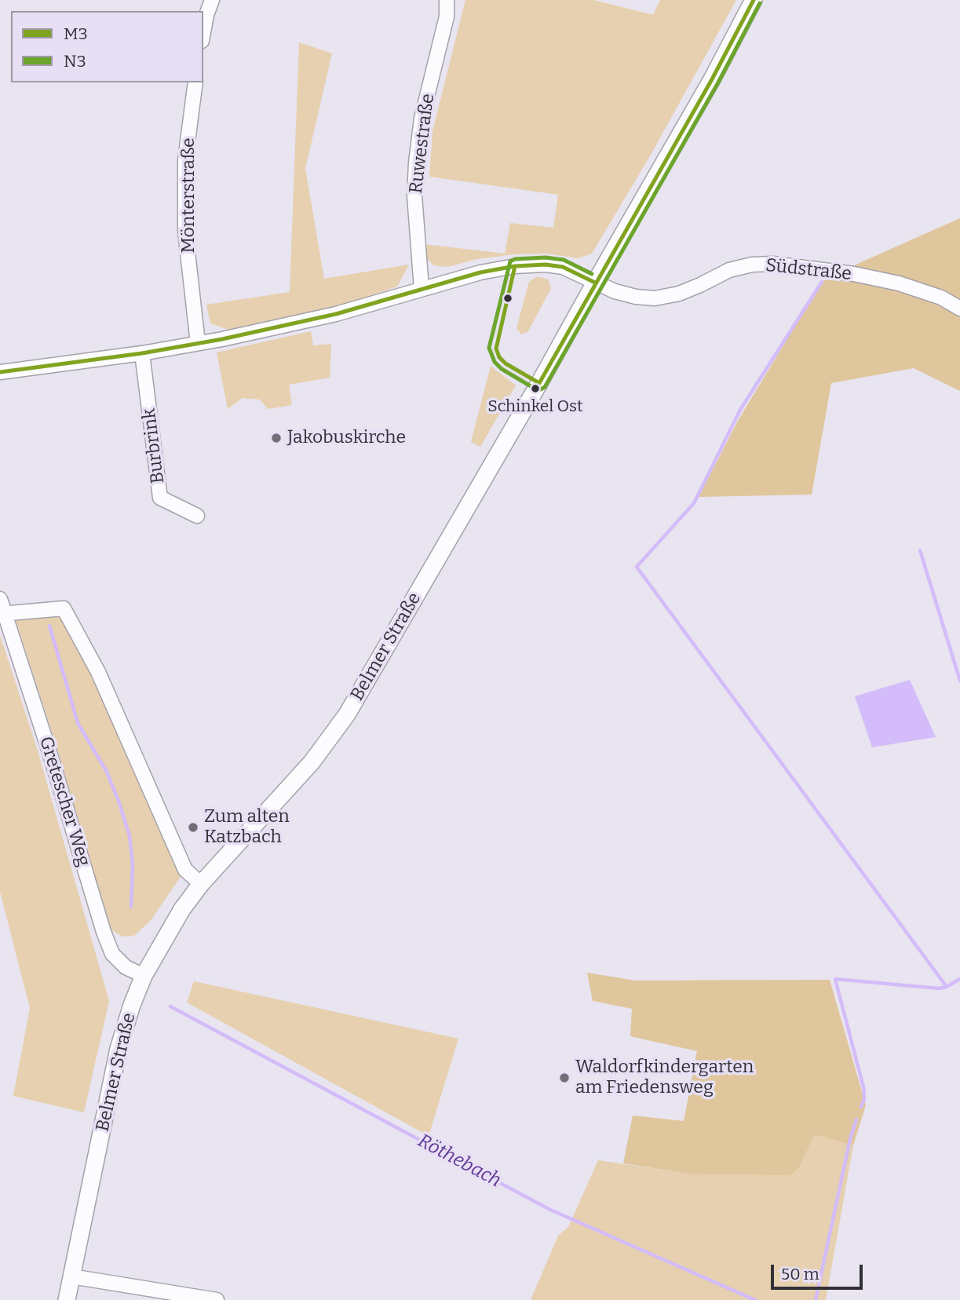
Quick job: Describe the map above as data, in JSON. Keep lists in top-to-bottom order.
{
  "streets": {
    "street": [
      "Ruwestraße",
      "Mönterstraße",
      "Südstraße",
      "Burbrink",
      "Belmer Straße",
      "Gretescher Weg"
    ]
  },
  "crossings": [
    ["Ruwestraße", "Südstraße"],
    ["Mönterstraße", "Südstraße"],
    ["Südstraße", "Burbrink"],
    ["Südstraße", "Belmer Straße"],
    ["Belmer Straße", "Gretescher Weg"]
  ],
  "water": ["Röthebach"],
  "places": [
    "Schinkel Ost",
    "Jakobuskirche",
    "Zum alten Katzbach",
    "Waldorfkindergarten am Friedensweg"
  ],
  "lines": ["transit line M3", "transit line N3"],
  "legend": ["M3", "N3"],
  "scale_bar": "50 m"
}
